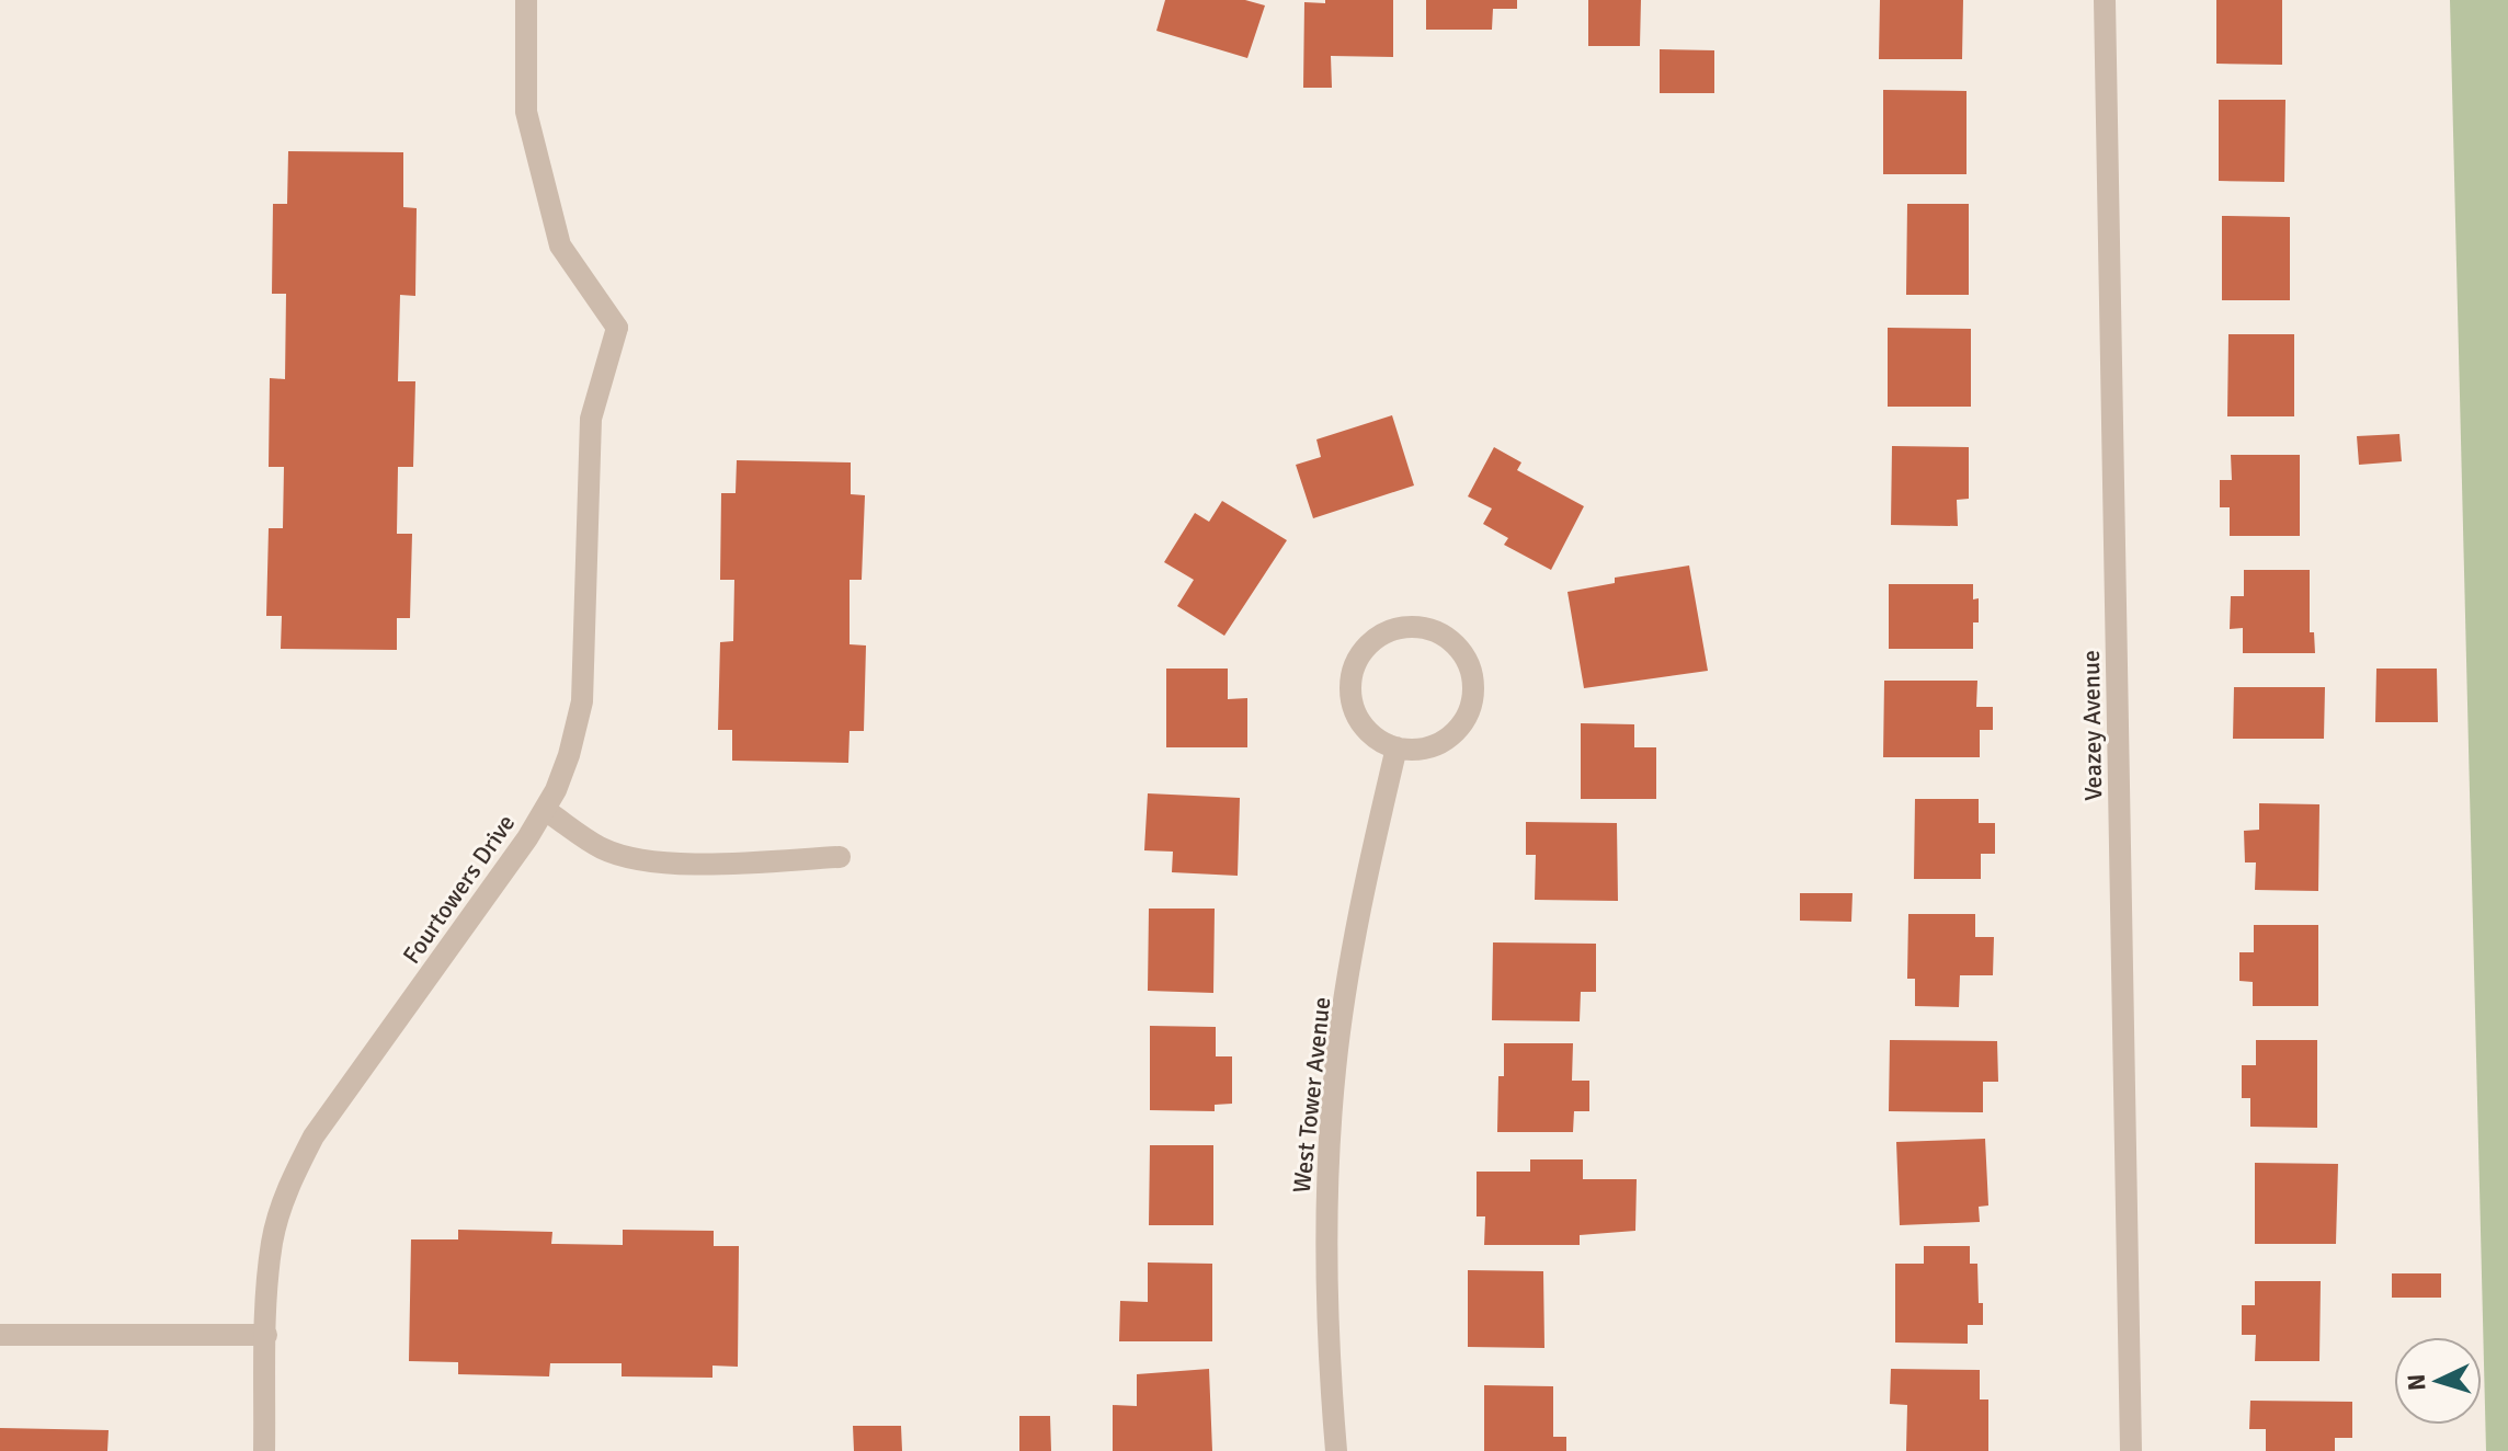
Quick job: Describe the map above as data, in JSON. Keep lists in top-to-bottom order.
{
  "streets": {
    "street": ["Veazey Avenue", "Fourtowers Drive", "West Tower Avenue"]
  },
  "north": "left"
}
